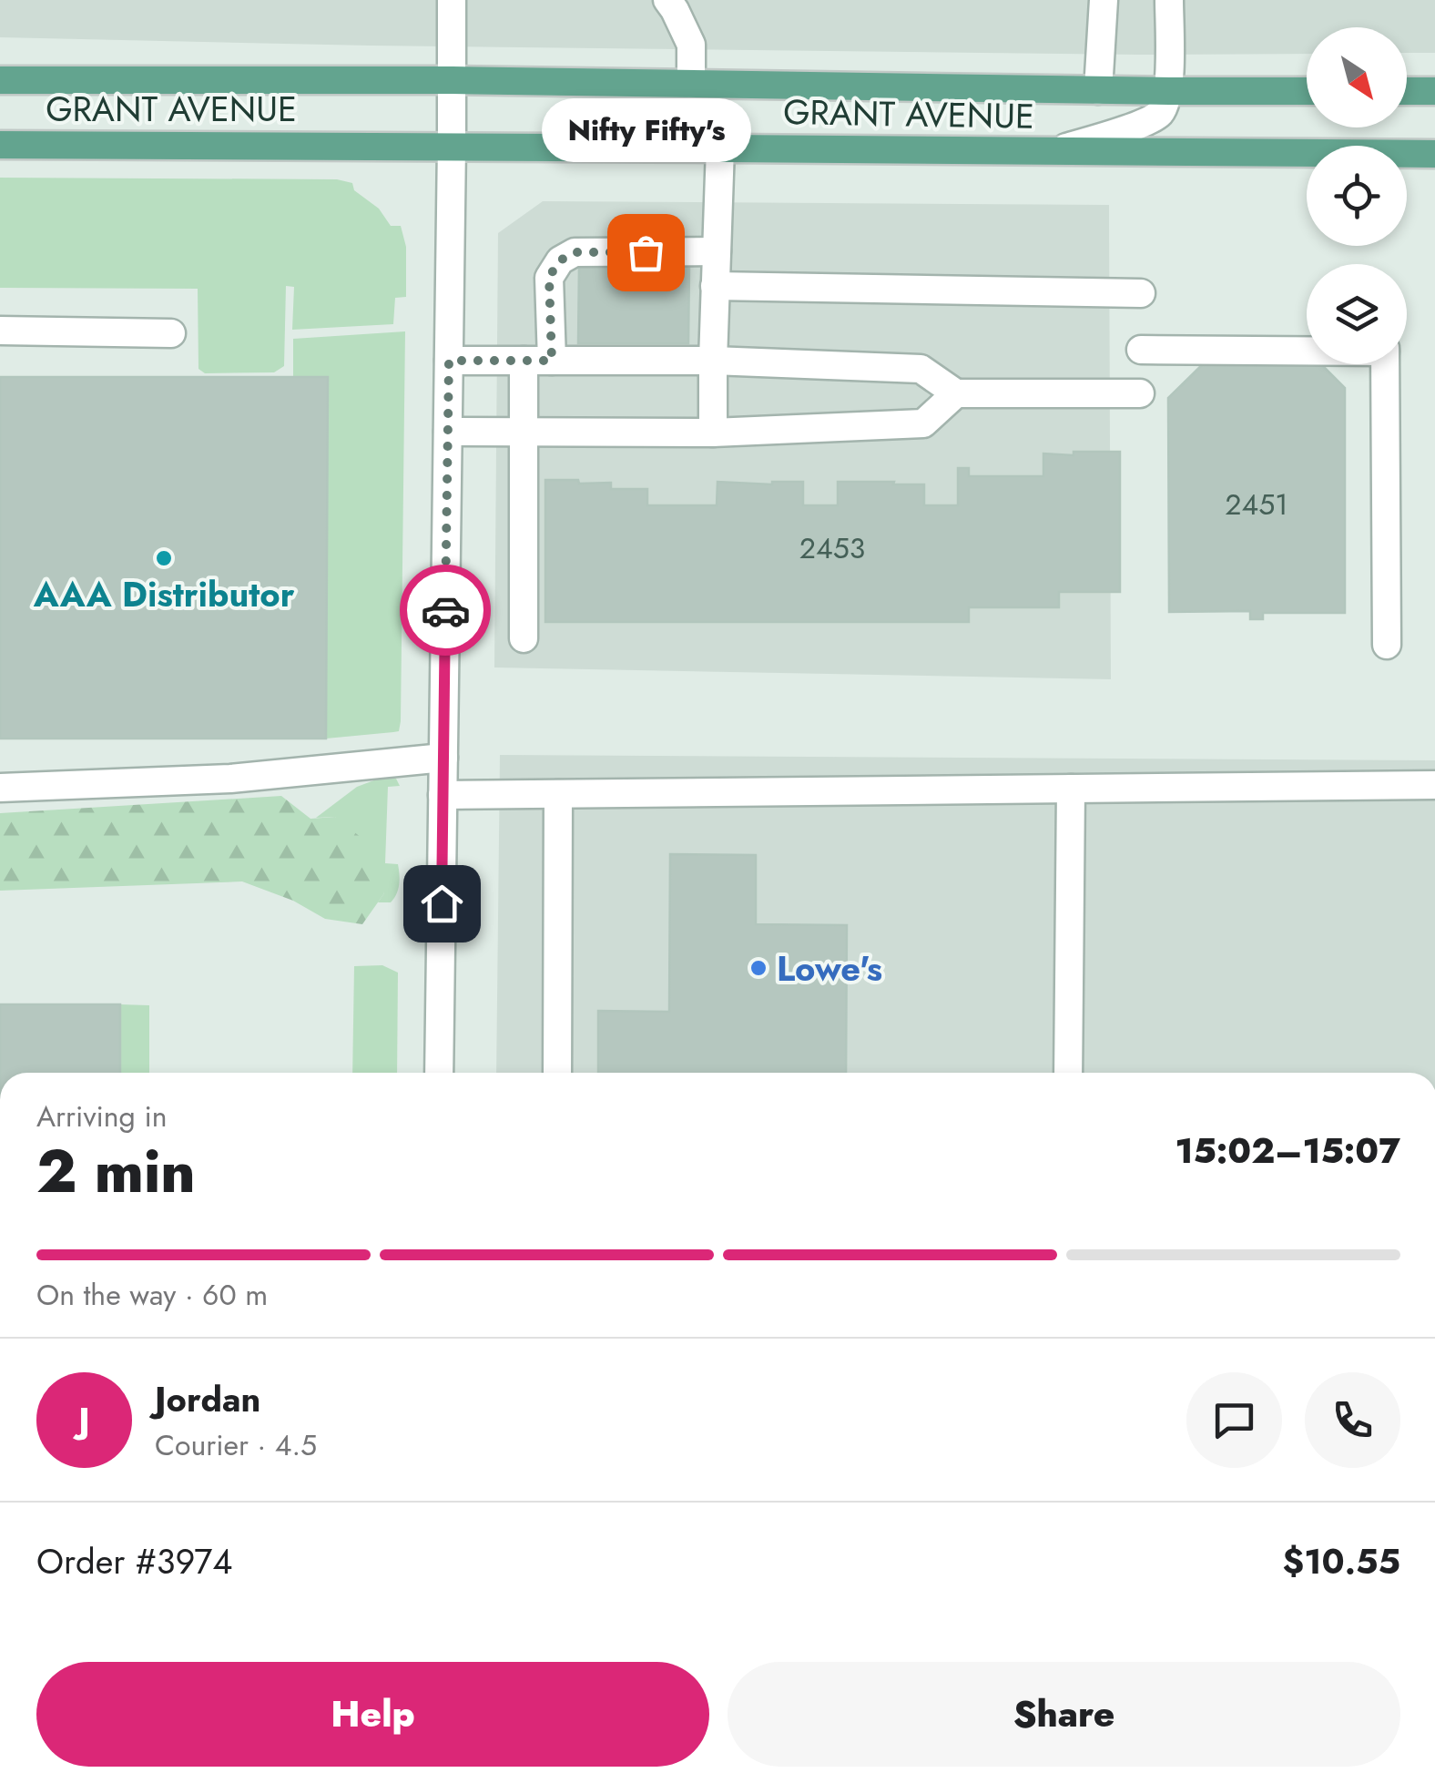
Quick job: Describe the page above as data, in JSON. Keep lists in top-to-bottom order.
{
  "streets": {
    "main road": ["GRANT AVENUE"]
  },
  "places": ["Nifty Fifty's", "AAA Distributor", "Lowe's"],
  "house_numbers": ["2451", "2453"],
  "north": "bottom right",
  "page": {
    "bubble": "Nifty Fifty's",
    "heading": ["2 min", "Arriving in", "15:02–15:07"],
    "panel": [
      "Jordan",
      "Courier · 4.5",
      "Order #3974",
      "$10.55"
    ],
    "bar": "On the way · 60 m",
    "round": "J",
    "buttons": ["Help", "Share"]
  }
}
